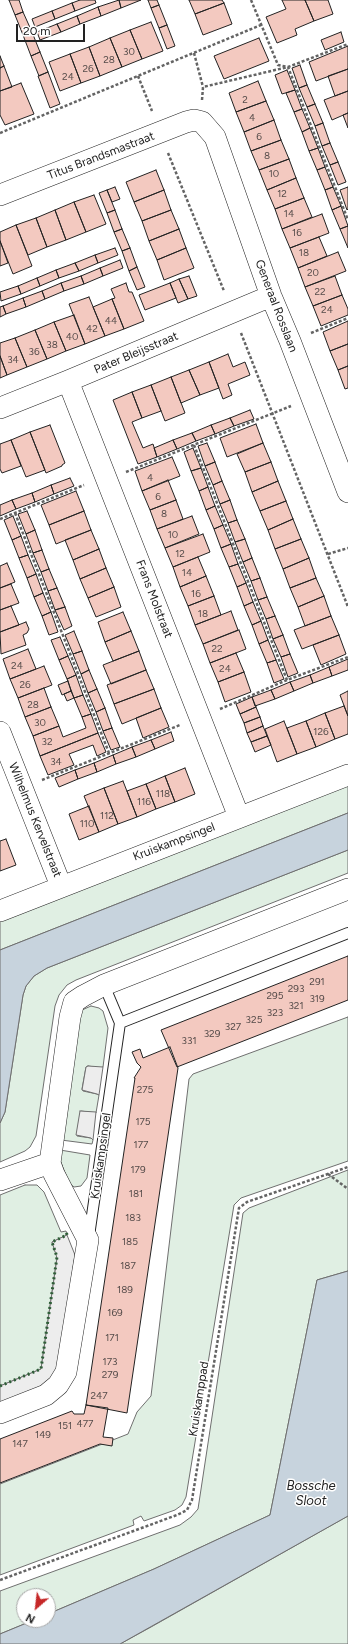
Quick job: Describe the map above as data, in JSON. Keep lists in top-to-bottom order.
{
  "streets": {
    "street": [
      "Titus Brandsmastraat",
      "Generaal Rosslaan",
      "Pater Bleijsstraat",
      "Frans Molstraat",
      "Wilhelmus Kervelstraat",
      "Kruiskampsingel"
    ],
    "path": ["Kruiskamppad"]
  },
  "crossings": [
    ["Titus Brandsmastraat", "Generaal Rosslaan"],
    ["Generaal Rosslaan", "Pater Bleijsstraat"],
    ["Pater Bleijsstraat", "Frans Molstraat"],
    ["Frans Molstraat", "Kruiskampsingel"],
    ["Wilhelmus Kervelstraat", "Kruiskampsingel"]
  ],
  "water": ["Bossche Sloot"],
  "house_numbers": [
    "30",
    "28",
    "26",
    "24",
    "2",
    "4",
    "6",
    "8",
    "10",
    "12",
    "14",
    "16",
    "18",
    "20",
    "22",
    "24",
    "44",
    "42",
    "40",
    "38",
    "36",
    "34",
    "4",
    "6",
    "8",
    "10",
    "12",
    "14",
    "16",
    "18",
    "22",
    "24",
    "24",
    "26",
    "28",
    "30",
    "126",
    "32",
    "34",
    "118",
    "116",
    "112",
    "110",
    "291",
    "293",
    "295",
    "319",
    "321",
    "323",
    "325",
    "327",
    "329",
    "331",
    "275",
    "175",
    "177",
    "179",
    "181",
    "183",
    "185",
    "187",
    "189",
    "169",
    "171",
    "173",
    "279",
    "247",
    "477",
    "151",
    "149",
    "147"
  ],
  "scale_bar": "20 m",
  "north": "bottom left"
}
